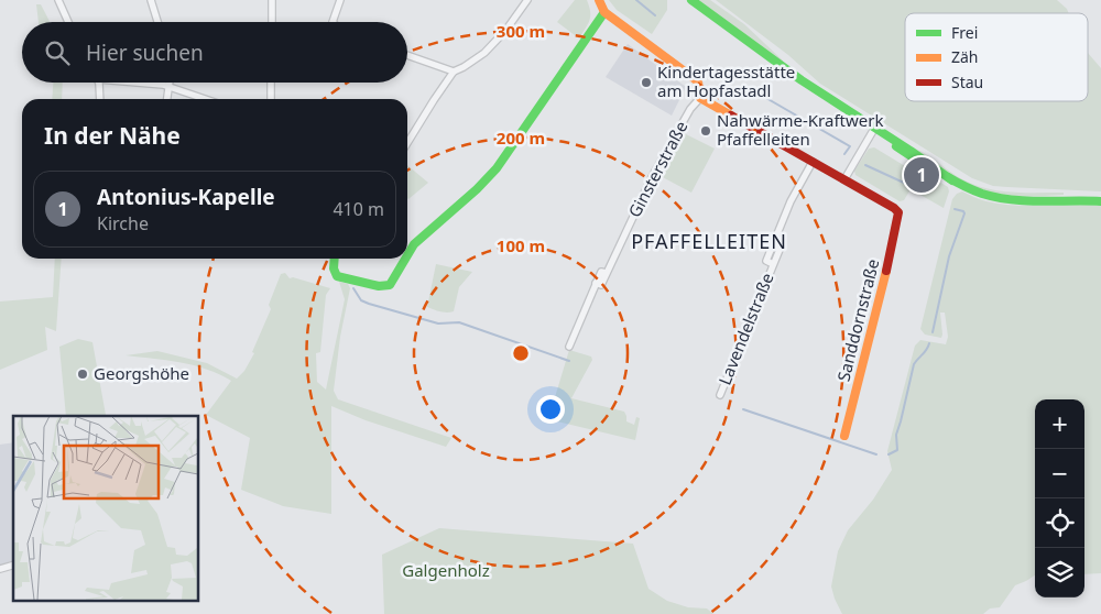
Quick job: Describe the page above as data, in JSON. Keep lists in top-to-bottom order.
{
  "streets": {
    "street": ["Ginsterstraße", "Sanddornstraße", "Lavendelstraße"]
  },
  "districts": ["PFAFFELLEITEN"],
  "parks": ["Galgenholz"],
  "places": ["Kindertagesstätte am Hopfastadl", "Nahwärme-Kraftwerk Pfaffelleiten", "Georgshöhe"],
  "legend": ["Frei", "Zäh", "Stau"],
  "page": {
    "search": "Hier suchen",
    "heading": "In der Nähe",
    "pins": "1",
    "list": [
      {
        "mark": "1",
        "name": "Antonius-Kapelle",
        "note": "Kirche",
        "value": "410 m"
      }
    ],
    "map_buttons": ["+", "−"]
  },
  "rings": ["300 m", "200 m", "100 m"]
}
